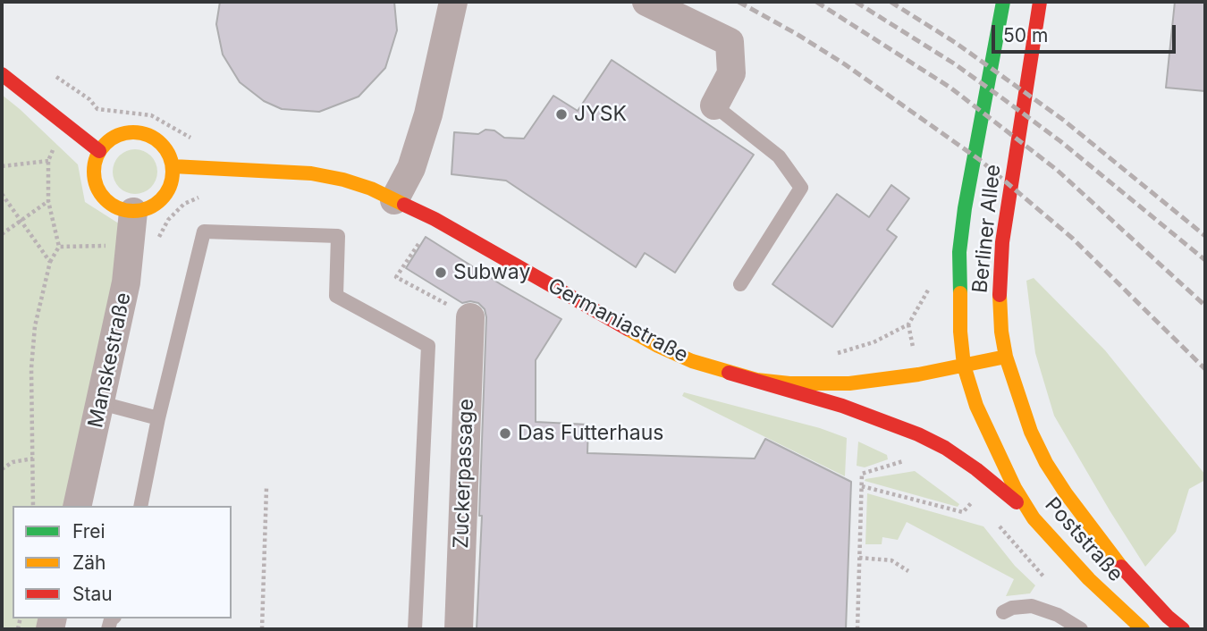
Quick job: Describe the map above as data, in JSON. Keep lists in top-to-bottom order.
{
  "streets": {
    "main road": ["Berliner Allee", "Germaniastraße", "Poststraße"],
    "street": ["Manskestraße", "Zuckerpassage"]
  },
  "crossings": [
    ["Berliner Allee", "Germaniastraße"],
    ["Berliner Allee", "Poststraße"],
    ["Germaniastraße", "Manskestraße"],
    ["Germaniastraße", "Poststraße"]
  ],
  "places": ["JYSK", "Subway", "Das Futterhaus"],
  "legend": ["Frei", "Zäh", "Stau"],
  "scale_bar": "50 m"
}
